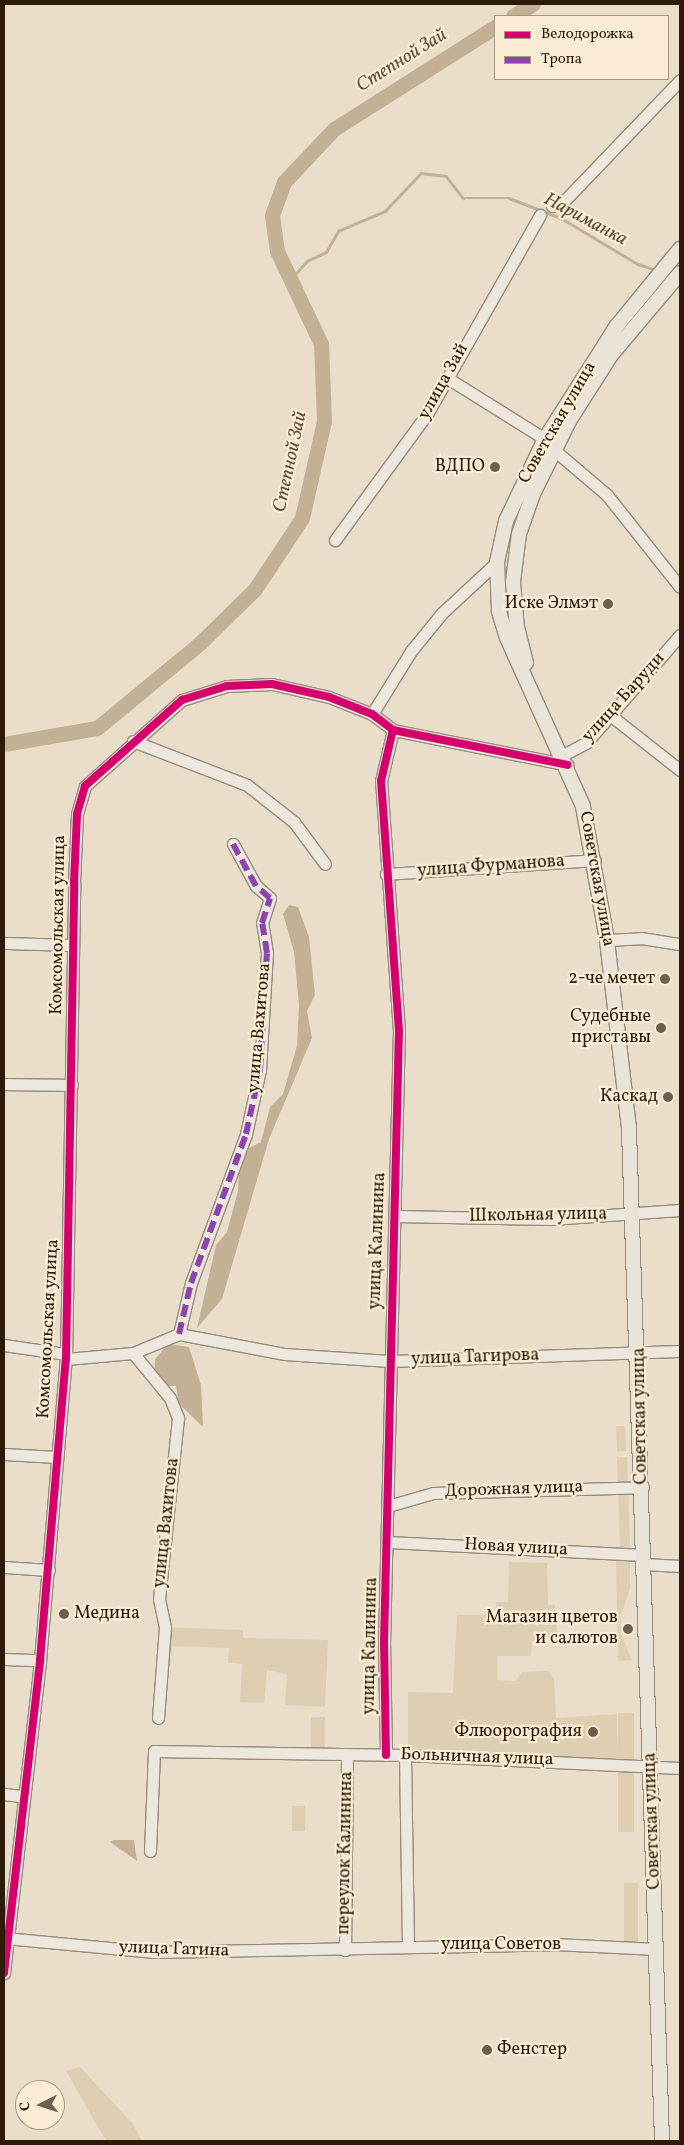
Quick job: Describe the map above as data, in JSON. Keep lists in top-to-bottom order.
{
  "streets": {
    "main road": ["Советская улица"],
    "street": [
      "улица Зай",
      "улица Баруди",
      "улица Фурманова",
      "Комсомольская улица",
      "улица Вахитова",
      "Школьная улица",
      "улица Калинина",
      "улица Тагирова",
      "Дорожная улица",
      "Новая улица",
      "Больничная улица",
      "переулок Калинина",
      "улица Советов",
      "улица Гатина"
    ]
  },
  "crossings": [
    ["Советская улица", "улица Баруди"],
    ["Советская улица", "улица Фурманова"],
    ["Советская улица", "Школьная улица"],
    ["Советская улица", "улица Тагирова"],
    ["Советская улица", "Дорожная улица"],
    ["Советская улица", "Новая улица"],
    ["Советская улица", "Больничная улица"],
    ["Советская улица", "улица Советов"],
    ["улица Фурманова", "улица Калинина"],
    ["Комсомольская улица", "улица Калинина"],
    ["Комсомольская улица", "улица Гатина"],
    ["улица Вахитова", "улица Тагирова"],
    ["Школьная улица", "улица Калинина"],
    ["улица Калинина", "улица Тагирова"],
    ["улица Калинина", "Дорожная улица"],
    ["улица Калинина", "Новая улица"],
    ["улица Калинина", "Больничная улица"],
    ["Больничная улица", "переулок Калинина"],
    ["переулок Калинина", "улица Советов"],
    ["переулок Калинина", "улица Гатина"],
    ["улица Советов", "улица Гатина"]
  ],
  "water": ["Степной Зай", "Нариманка"],
  "places": [
    "ВДПО",
    "Иске Элмэт",
    "2-че мечет",
    "Судебные приставы",
    "Каскад",
    "Медина",
    "Магазин цветов и салютов",
    "Флюорография",
    "Фенстер"
  ],
  "legend": ["Велодорожка", "Тропа"],
  "north": "left"
}
